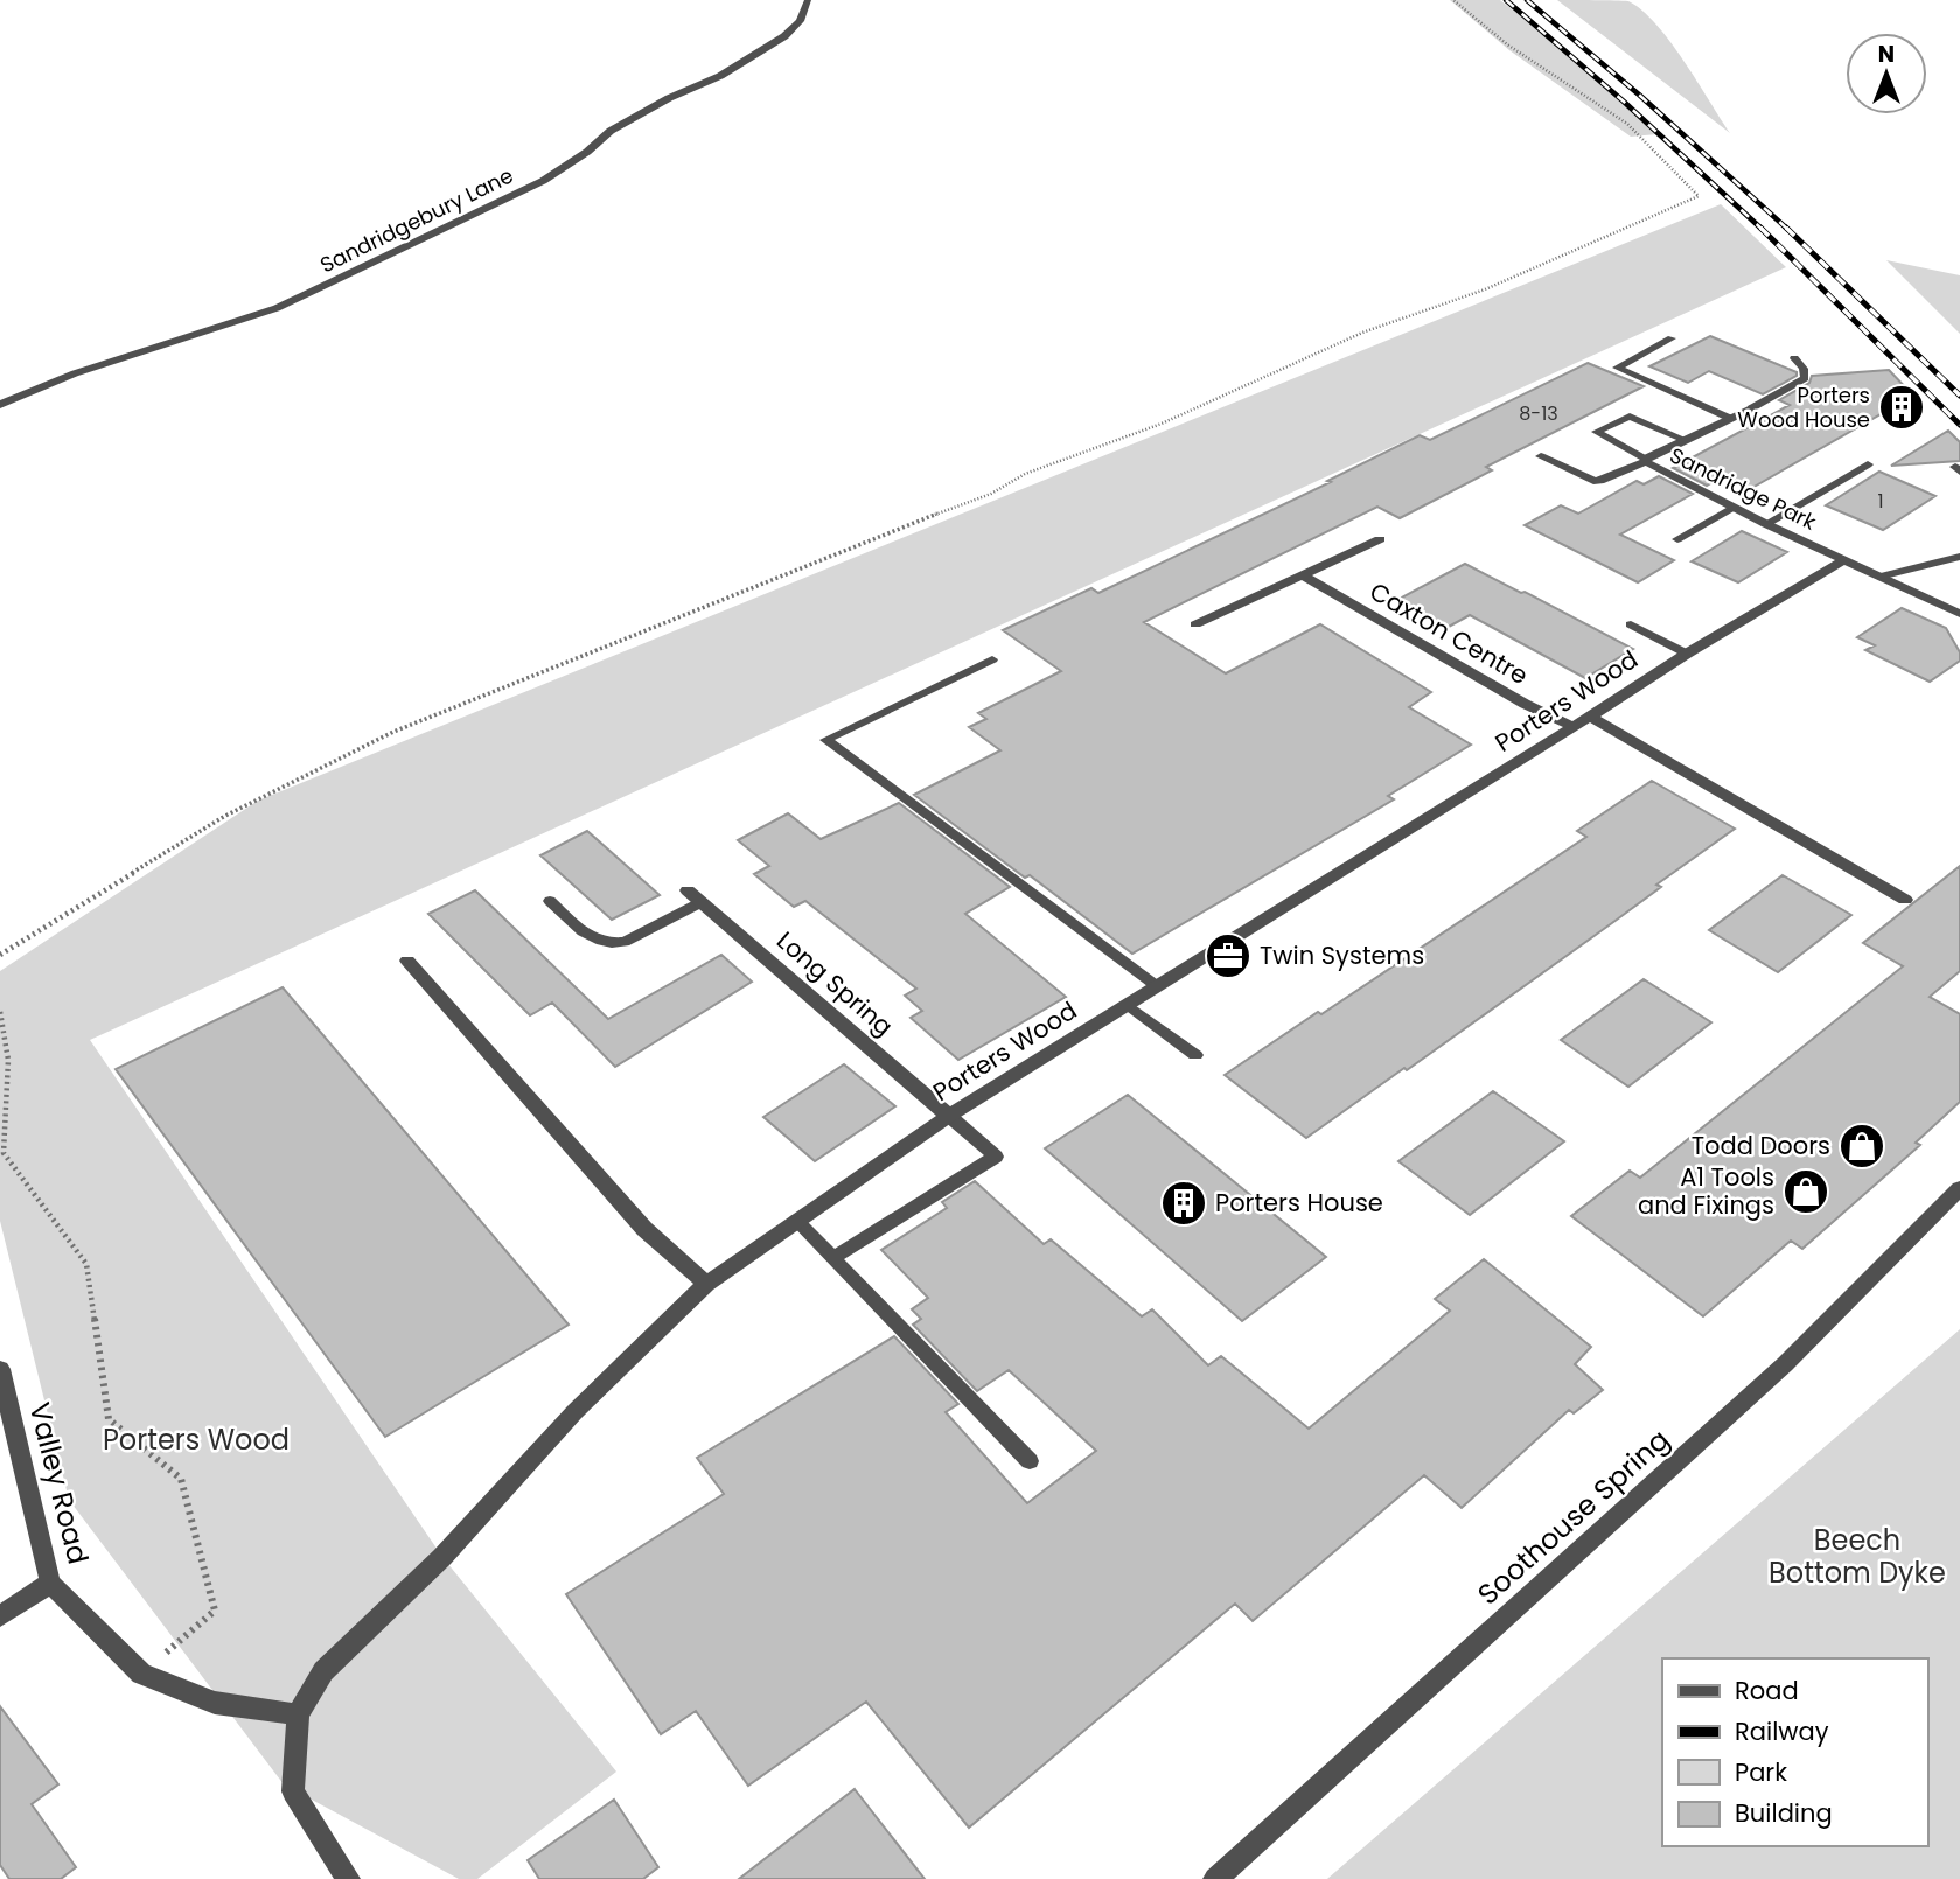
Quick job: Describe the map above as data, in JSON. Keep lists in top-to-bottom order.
{
  "streets": {
    "street": [
      "Sandridgebury Lane",
      "Sandridge Park",
      "Caxton Centre",
      "Porters Wood",
      "Long Spring",
      "Valley Road",
      "Soothouse Spring"
    ]
  },
  "crossings": [
    ["Sandridge Park", "Porters Wood"],
    ["Caxton Centre", "Porters Wood"],
    ["Porters Wood", "Long Spring"],
    ["Porters Wood", "Valley Road"]
  ],
  "parks": ["Porters Wood", "Beech Bottom Dyke"],
  "places": {
    "building": ["Porters Wood House", "Porters House"],
    "office": ["Twin Systems"],
    "shop": ["Todd Doors", "A1 Tools and Fixings"]
  },
  "house_numbers": ["8-13", "1"],
  "legend": [
    "Road",
    "Railway",
    "Park",
    "Building"
  ],
  "north": "top"
}
